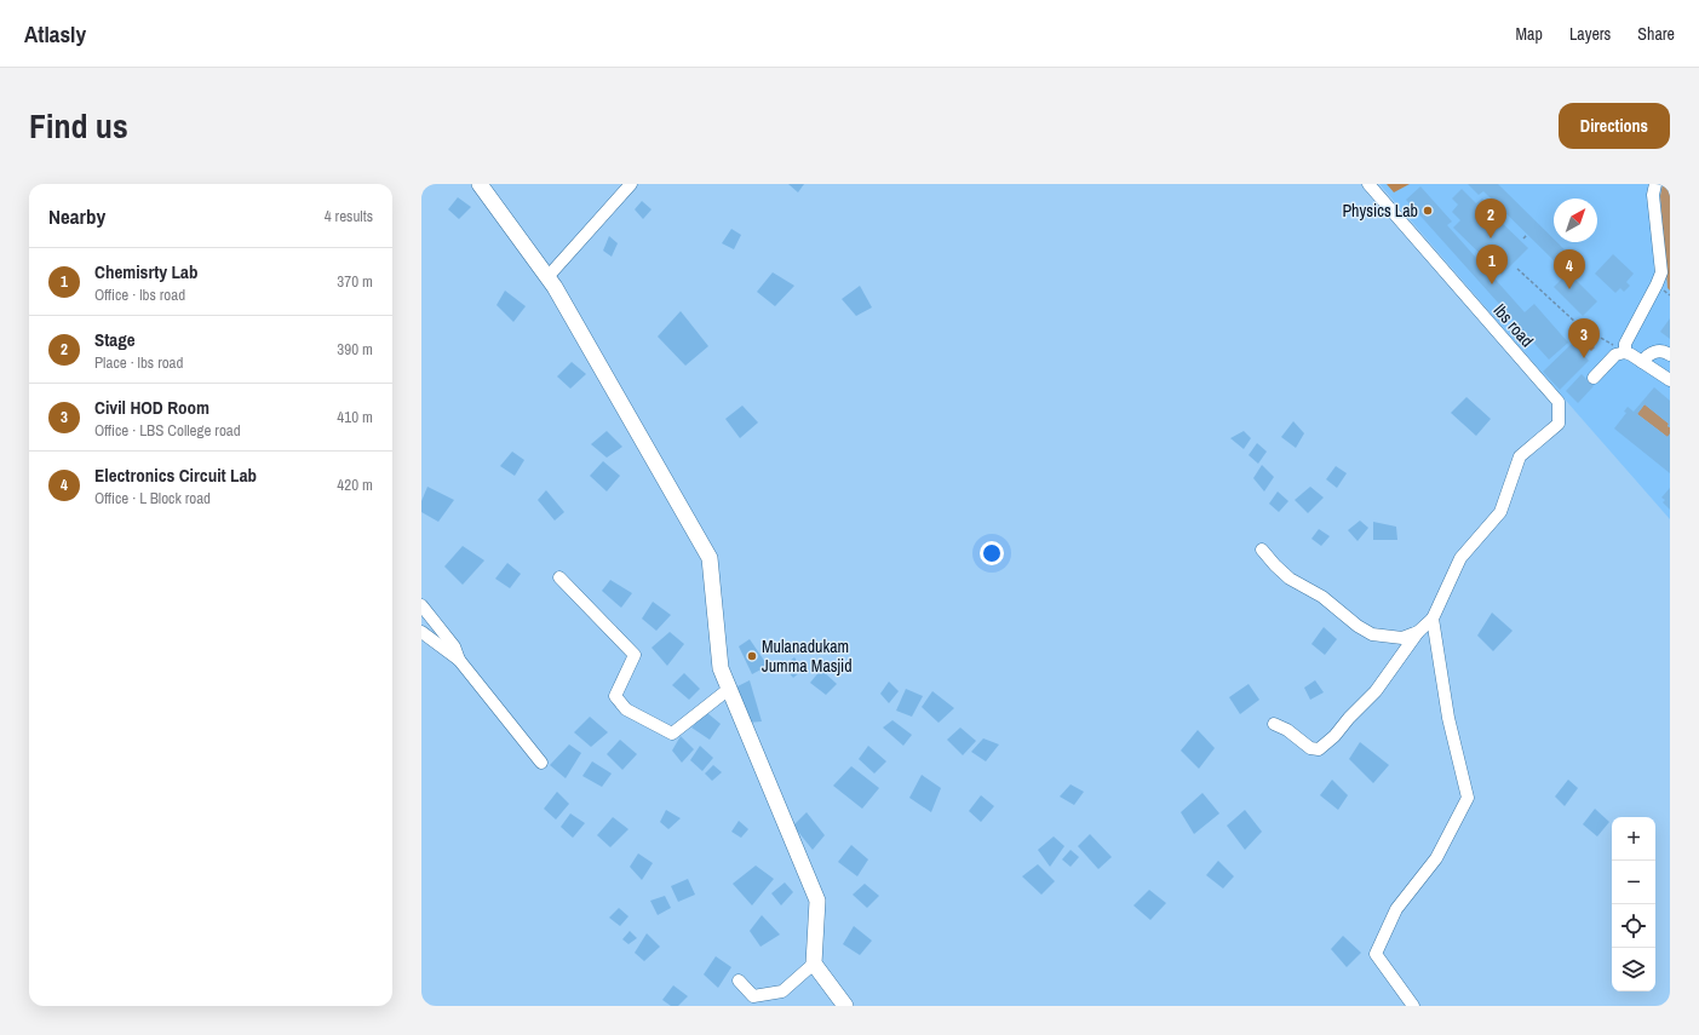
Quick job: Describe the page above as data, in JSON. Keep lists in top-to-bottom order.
{
  "streets": {
    "street": ["lbs road"]
  },
  "places": ["Physics Lab", "Mulanadukam Jumma Masjid"],
  "north": "top right",
  "page": {
    "header": "Atlasly",
    "nav": ["Map", "Layers", "Share"],
    "title": "Find us",
    "buttons": "Directions",
    "heading": ["Nearby", "4 results"],
    "pins": [
      "2",
      "1",
      "4",
      "3"
    ],
    "list": [
      {
        "mark": "1",
        "name": "Chemisrty Lab",
        "note": "Office · lbs road",
        "value": "370 m"
      },
      {
        "mark": "2",
        "name": "Stage",
        "note": "Place · lbs road",
        "value": "390 m"
      },
      {
        "mark": "3",
        "name": "Civil HOD Room",
        "note": "Office · LBS College road",
        "value": "410 m"
      },
      {
        "mark": "4",
        "name": "Electronics Circuit Lab",
        "note": "Office · L Block road",
        "value": "420 m"
      }
    ],
    "map_buttons": ["+", "−"]
  }
}
